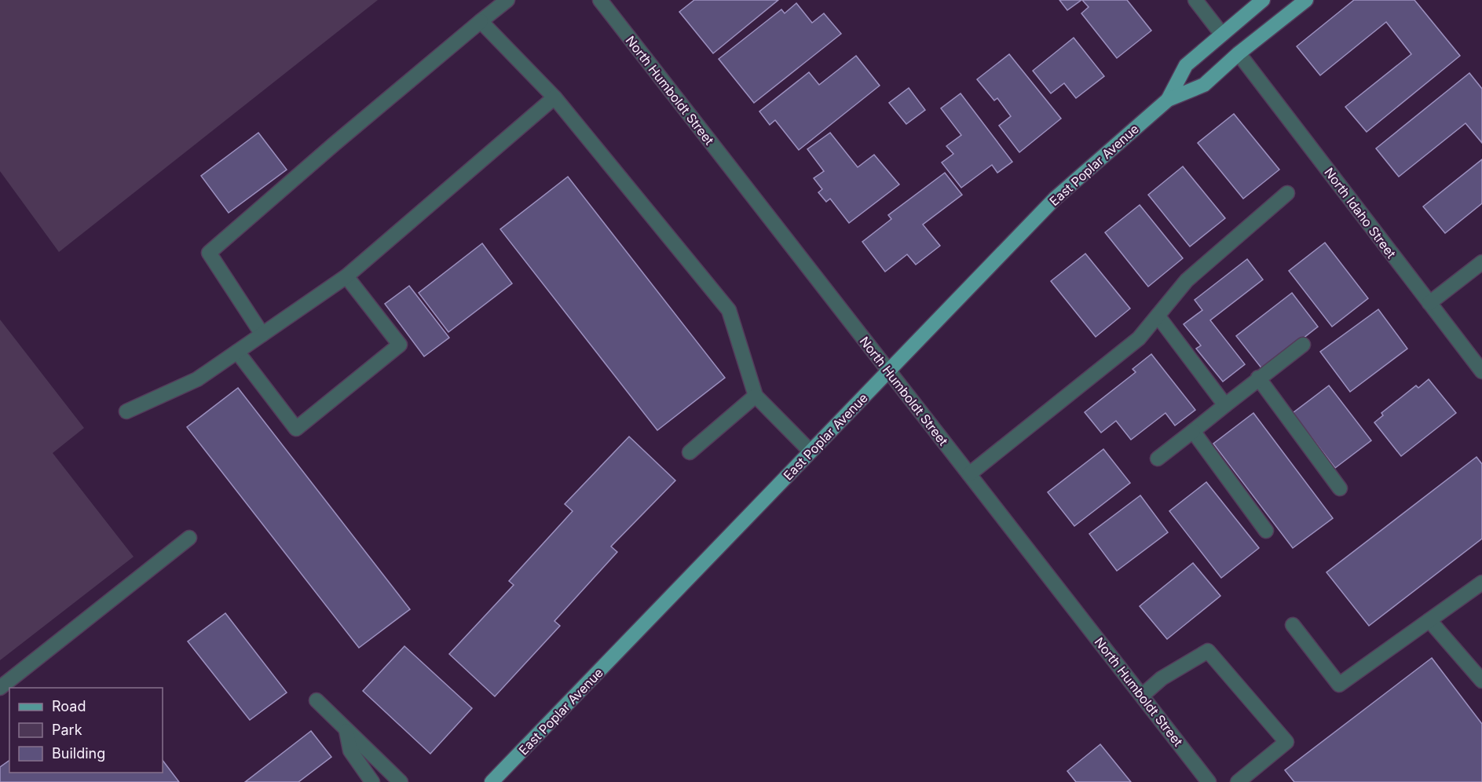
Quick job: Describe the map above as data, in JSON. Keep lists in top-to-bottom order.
{
  "streets": {
    "main road": ["East Poplar Avenue"],
    "street": ["North Humboldt Street", "North Idaho Street"]
  },
  "crossings": [
    ["North Humboldt Street", "East Poplar Avenue"],
    ["East Poplar Avenue", "North Idaho Street"]
  ],
  "legend": ["Road", "Park", "Building"]
}
